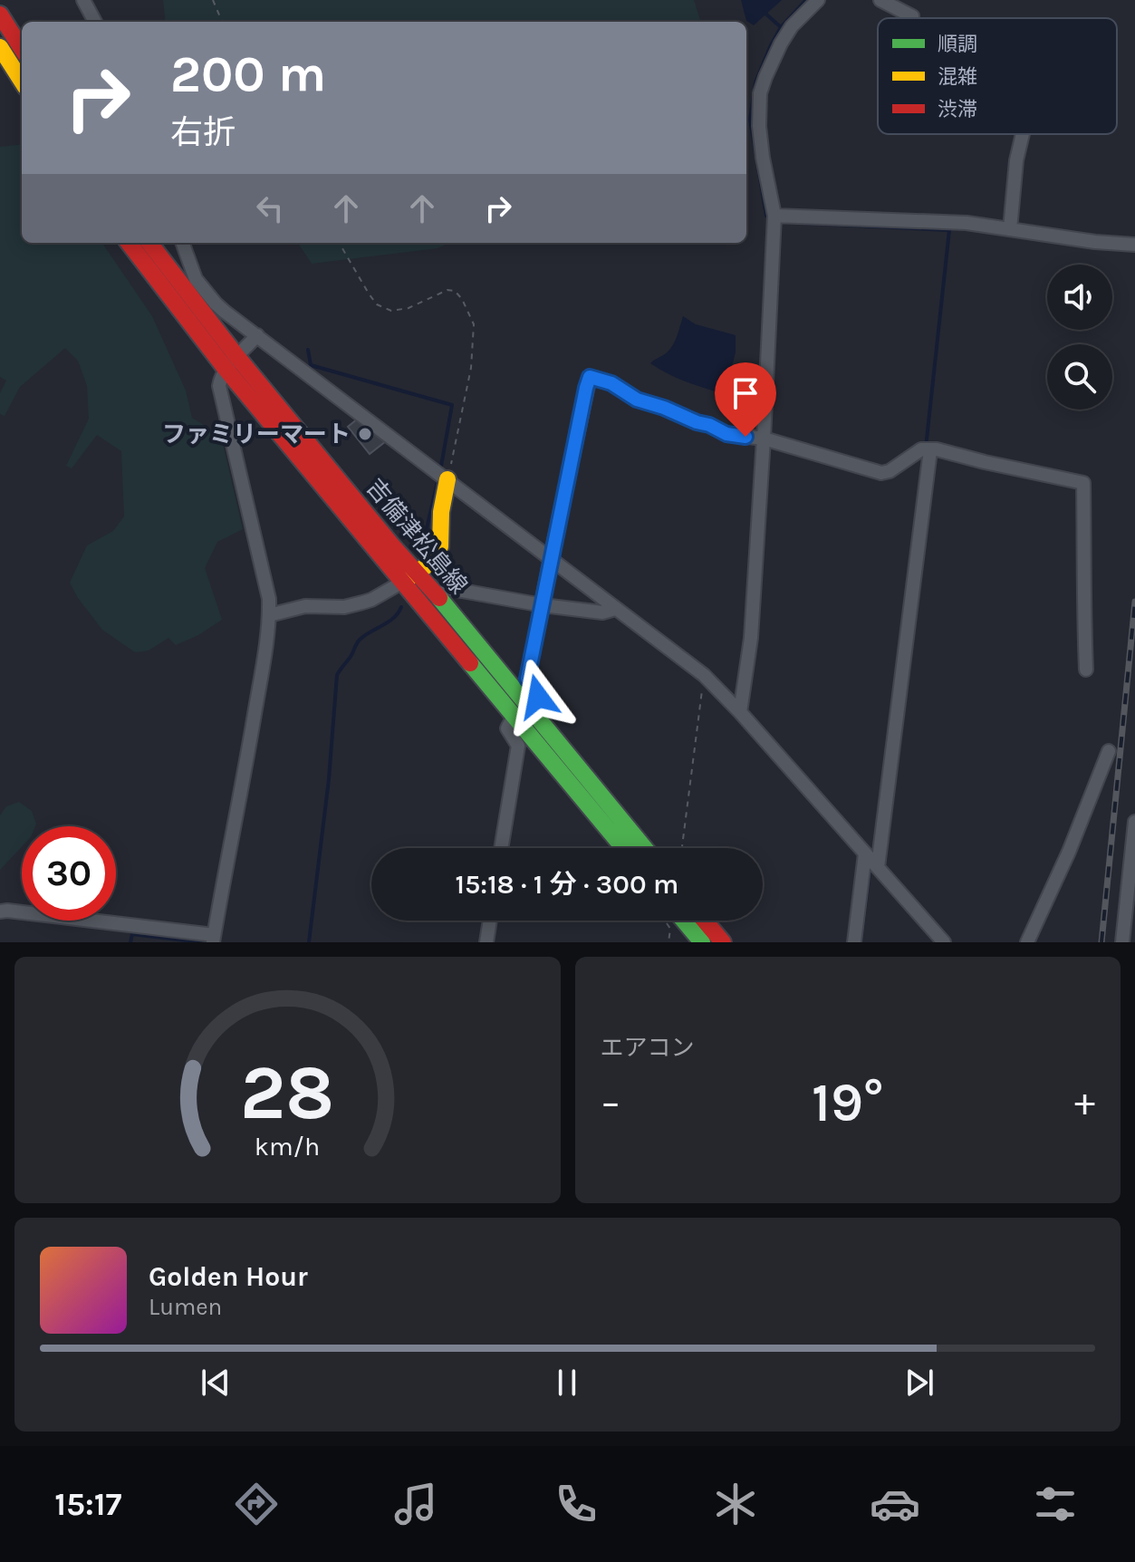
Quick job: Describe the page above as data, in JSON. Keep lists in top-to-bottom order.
{
  "streets": {
    "main road": ["吉備津松島線"]
  },
  "places": ["ファミリーマート"],
  "legend": ["順調", "混雑", "渋滞"],
  "page": {
    "turn": ["200 m", "右折"],
    "limit": "30",
    "trip": "15:18 · 1 分 · 300 m",
    "tile": "エアコン",
    "heat": ["−", "19°", "+"],
    "song": ["Golden Hour", "Lumen"],
    "tabs": "15:17",
    "gauge": ["28", "km/h"]
  }
}
